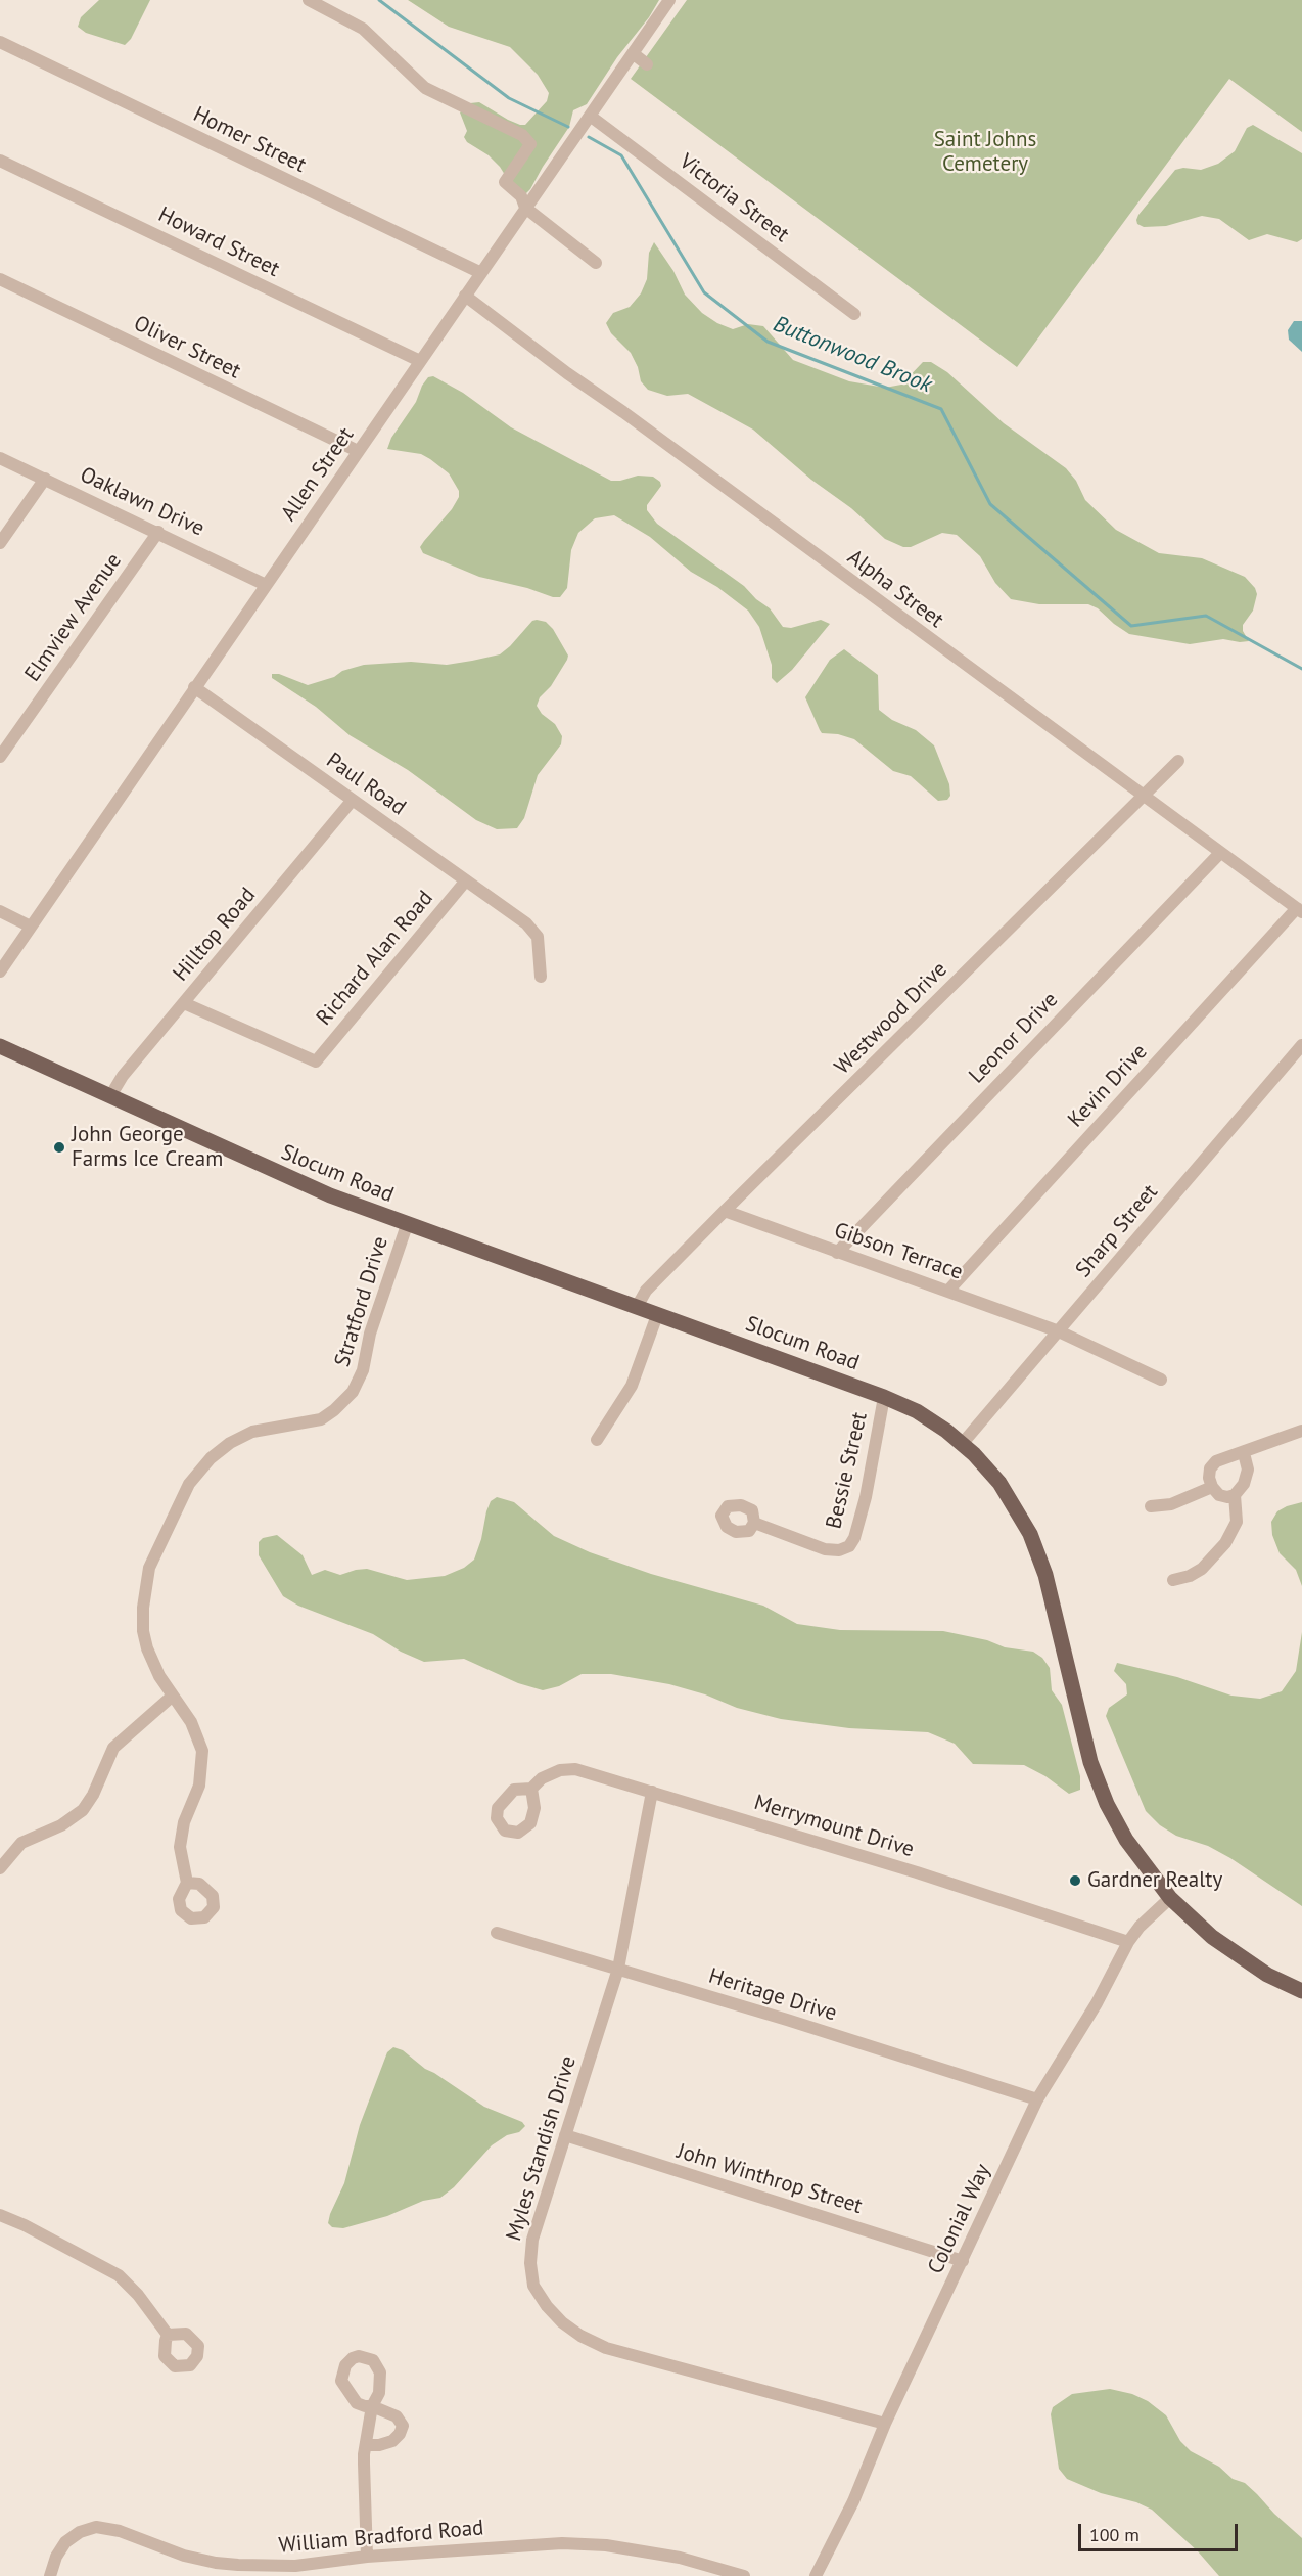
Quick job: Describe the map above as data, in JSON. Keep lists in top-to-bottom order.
{
  "streets": {
    "main road": ["Slocum Road"],
    "street": [
      "Homer Street",
      "Victoria Street",
      "Howard Street",
      "Oliver Street",
      "Allen Street",
      "Oaklawn Drive",
      "Alpha Street",
      "Elmview Avenue",
      "Paul Road",
      "Hilltop Road",
      "Richard Alan Road",
      "Westwood Drive",
      "Leonor Drive",
      "Kevin Drive",
      "Sharp Street",
      "Gibson Terrace",
      "Stratford Drive",
      "Bessie Street",
      "Merrymount Drive",
      "Heritage Drive",
      "Myles Standish Drive",
      "John Winthrop Street",
      "Colonial Way",
      "William Bradford Road"
    ]
  },
  "crossings": [
    ["Homer Street", "Allen Street"],
    ["Victoria Street", "Allen Street"],
    ["Howard Street", "Allen Street"],
    ["Oliver Street", "Allen Street"],
    ["Allen Street", "Oaklawn Drive"],
    ["Allen Street", "Alpha Street"],
    ["Allen Street", "Paul Road"],
    ["Oaklawn Drive", "Elmview Avenue"],
    ["Alpha Street", "Westwood Drive"],
    ["Alpha Street", "Leonor Drive"],
    ["Alpha Street", "Kevin Drive"],
    ["Paul Road", "Hilltop Road"],
    ["Paul Road", "Richard Alan Road"],
    ["Hilltop Road", "Richard Alan Road"],
    ["Hilltop Road", "Slocum Road"],
    ["Westwood Drive", "Slocum Road"],
    ["Westwood Drive", "Gibson Terrace"],
    ["Leonor Drive", "Gibson Terrace"],
    ["Kevin Drive", "Gibson Terrace"],
    ["Slocum Road", "Sharp Street"],
    ["Slocum Road", "Stratford Drive"],
    ["Slocum Road", "Bessie Street"],
    ["Slocum Road", "Colonial Way"],
    ["Sharp Street", "Gibson Terrace"],
    ["Merrymount Drive", "Myles Standish Drive"],
    ["Merrymount Drive", "Colonial Way"],
    ["Heritage Drive", "Myles Standish Drive"],
    ["Heritage Drive", "Colonial Way"],
    ["Myles Standish Drive", "John Winthrop Street"],
    ["Myles Standish Drive", "Colonial Way"],
    ["John Winthrop Street", "Colonial Way"]
  ],
  "water": ["Buttonwood Brook"],
  "parks": ["Saint Johns Cemetery"],
  "places": ["John George Farms Ice Cream", "Gardner Realty"],
  "scale_bar": "100 m"
}
